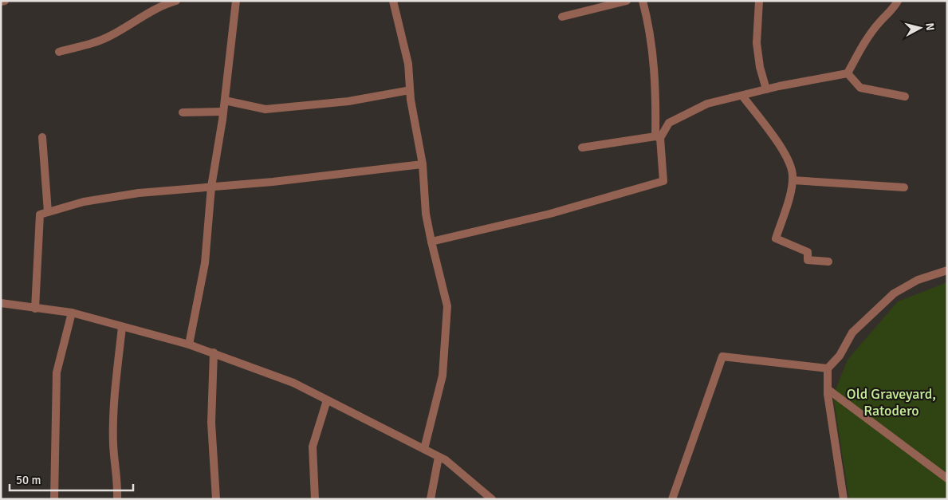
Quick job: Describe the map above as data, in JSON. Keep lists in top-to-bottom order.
{
  "parks": ["Old Graveyard, Ratodero"],
  "scale_bar": "50 m",
  "north": "right"
}
